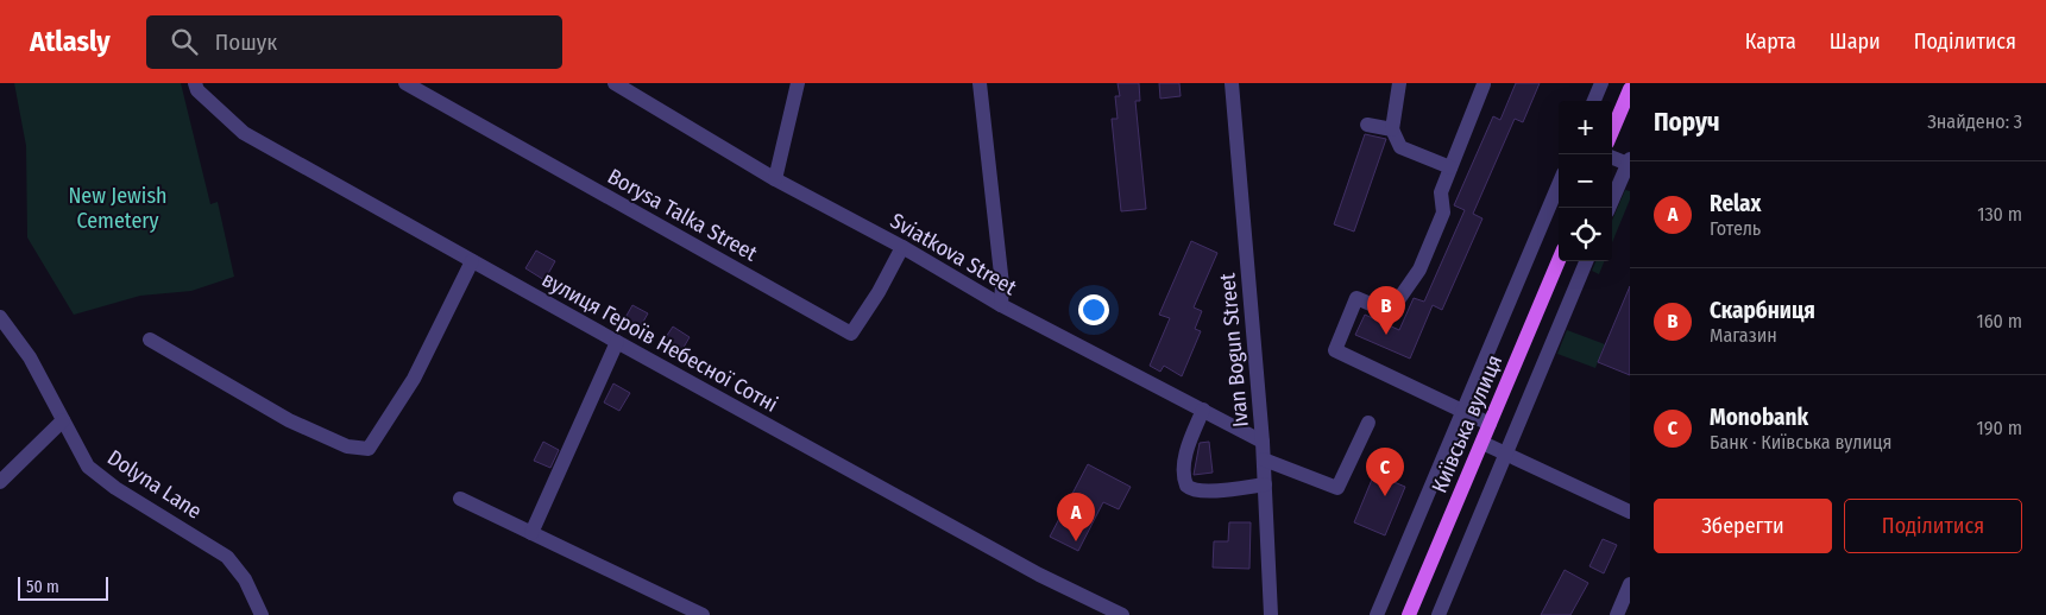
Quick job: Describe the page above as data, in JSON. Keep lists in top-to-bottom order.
{
  "streets": {
    "main road": ["Київська вулиця"],
    "street": [
      "Borysa Talka Street",
      "Sviatkova Street",
      "вулиця Героїв Небесної Сотні",
      "Ivan Bogun Street",
      "Dolyna Lane"
    ]
  },
  "crossings": [
    ["Borysa Talka Street", "Sviatkova Street"],
    ["Sviatkova Street", "Ivan Bogun Street"]
  ],
  "parks": ["New Jewish Cemetery"],
  "scale_bar": "50 m",
  "page": {
    "header": "Atlasly",
    "search": "Пошук",
    "nav": ["Карта", "Шари", "Поділитися"],
    "heading": ["Поруч", "Знайдено: 3"],
    "map_buttons": ["+", "−"],
    "list": [
      {
        "mark": "A",
        "name": "Relax",
        "note": "Готель",
        "value": "130 m"
      },
      {
        "mark": "B",
        "name": "Скарбниця",
        "note": "Магазин",
        "value": "160 m"
      },
      {
        "mark": "C",
        "name": "Monobank",
        "note": "Банк · Київська вулиця",
        "value": "190 m"
      }
    ],
    "pins": ["B", "C", "A"],
    "buttons": ["Зберегти", "Поділитися"],
    "scale": "50 m"
  }
}
